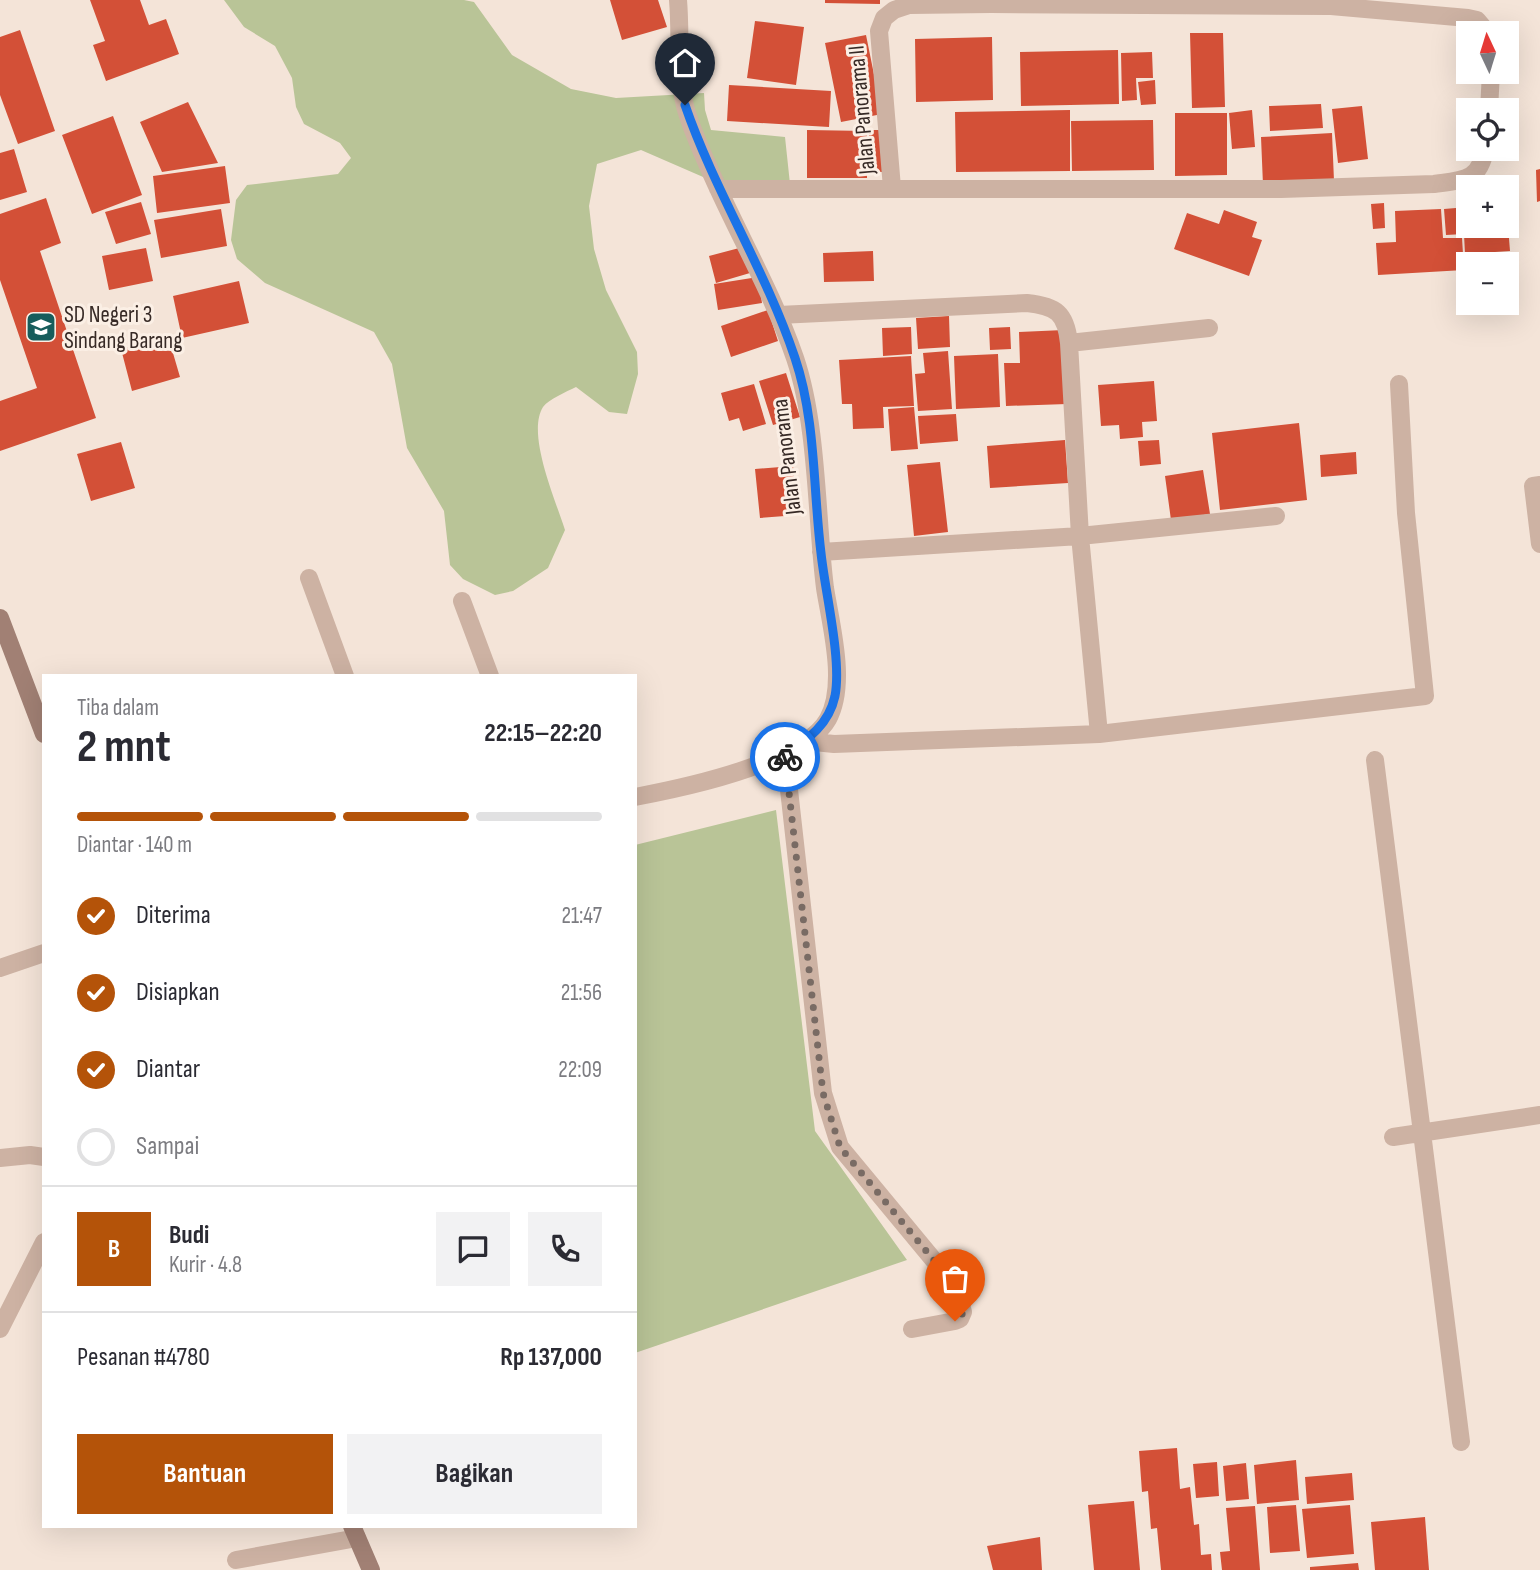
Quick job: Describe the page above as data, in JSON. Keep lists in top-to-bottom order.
{
  "streets": {
    "street": ["Jalan Panorama II", "Jalan Panorama"]
  },
  "places": {
    "school or university": ["SD Negeri 3 Sindang Barang"]
  },
  "north": "top",
  "page": {
    "map_buttons": ["+", "−"],
    "heading": ["2 mnt", "Tiba dalam", "22:15–22:20"],
    "panel": [
      "Budi",
      "Kurir · 4.8",
      "Pesanan #4780",
      "Rp 137,000"
    ],
    "bar": "Diantar · 140 m",
    "list": [
      ["Diterima", "21:47"],
      ["Disiapkan", "21:56"],
      ["Diantar", "22:09"],
      "Sampai"
    ],
    "round": "B",
    "buttons": ["Bantuan", "Bagikan"]
  }
}
